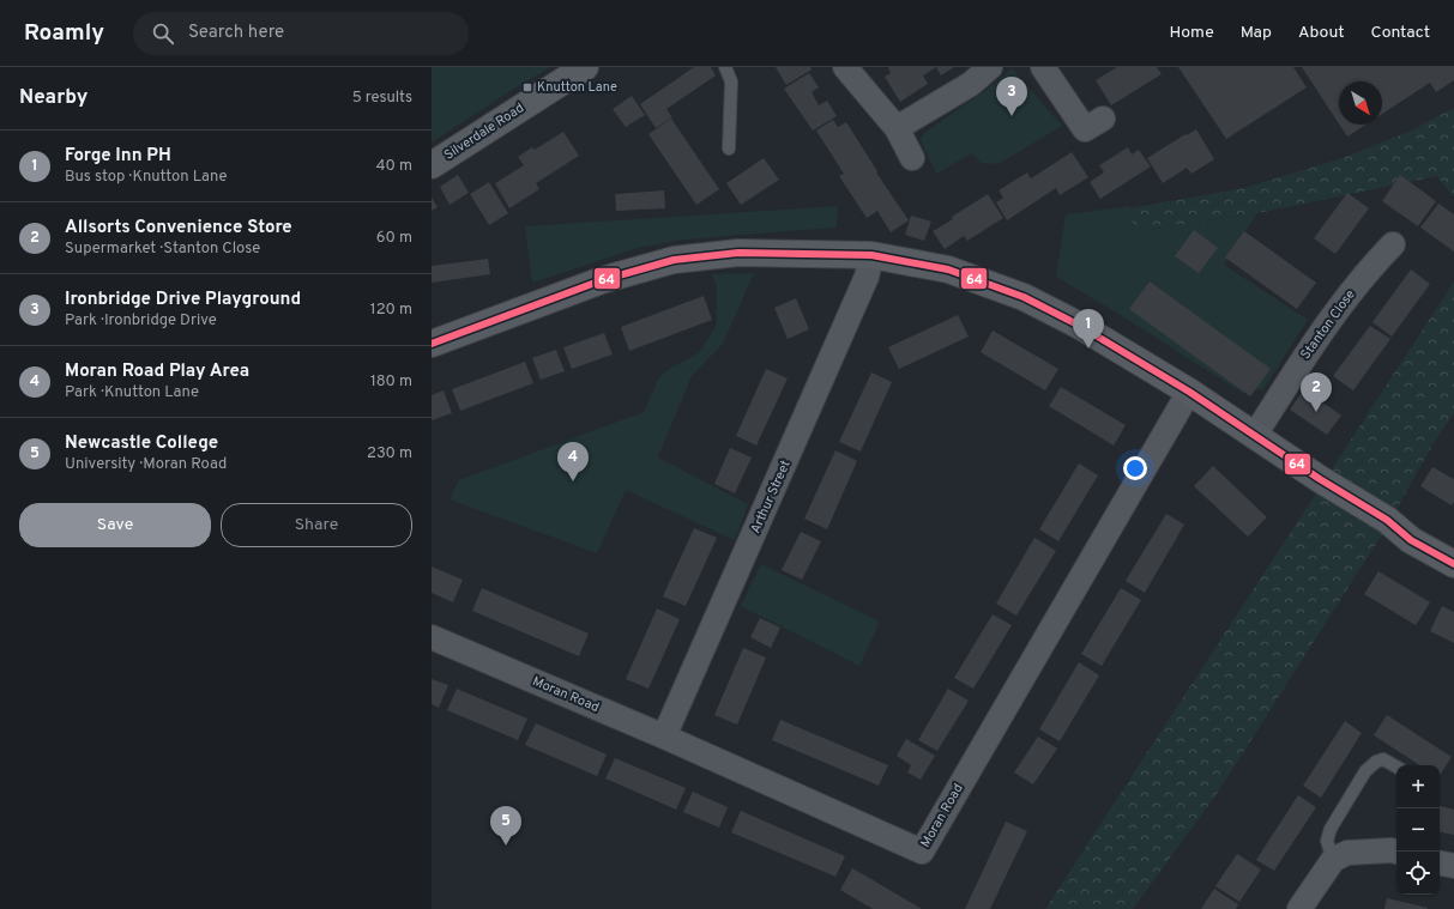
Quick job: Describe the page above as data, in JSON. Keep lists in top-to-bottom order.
{
  "streets": {
    "main road": ["Silverdale Road"],
    "street": ["Stanton Close", "Arthur Street", "Moran Road"]
  },
  "crossings": [
    ["Arthur Street", "Moran Road"]
  ],
  "places": {
    "transit": ["Knutton Lane"]
  },
  "lines": ["transit line 64"],
  "north": "bottom right",
  "page": {
    "header": "Roamly",
    "search": "Search here",
    "nav": [
      "Home",
      "Map",
      "About",
      "Contact"
    ],
    "heading": ["Nearby", "5 results"],
    "pins": [
      "3",
      "1",
      "2",
      "4",
      "5"
    ],
    "list": [
      {
        "mark": "1",
        "name": "Forge Inn PH",
        "note": "Bus stop · Knutton Lane",
        "value": "40 m"
      },
      {
        "mark": "2",
        "name": "Allsorts Convenience Store",
        "note": "Supermarket · Stanton Close",
        "value": "60 m"
      },
      {
        "mark": "3",
        "name": "Ironbridge Drive Playground",
        "note": "Park · Ironbridge Drive",
        "value": "120 m"
      },
      {
        "mark": "4",
        "name": "Moran Road Play Area",
        "note": "Park · Knutton Lane",
        "value": "180 m"
      },
      {
        "mark": "5",
        "name": "Newcastle College",
        "note": "University · Moran Road",
        "value": "230 m"
      }
    ],
    "buttons": ["Save", "Share"],
    "map_buttons": ["+", "−"]
  }
}
